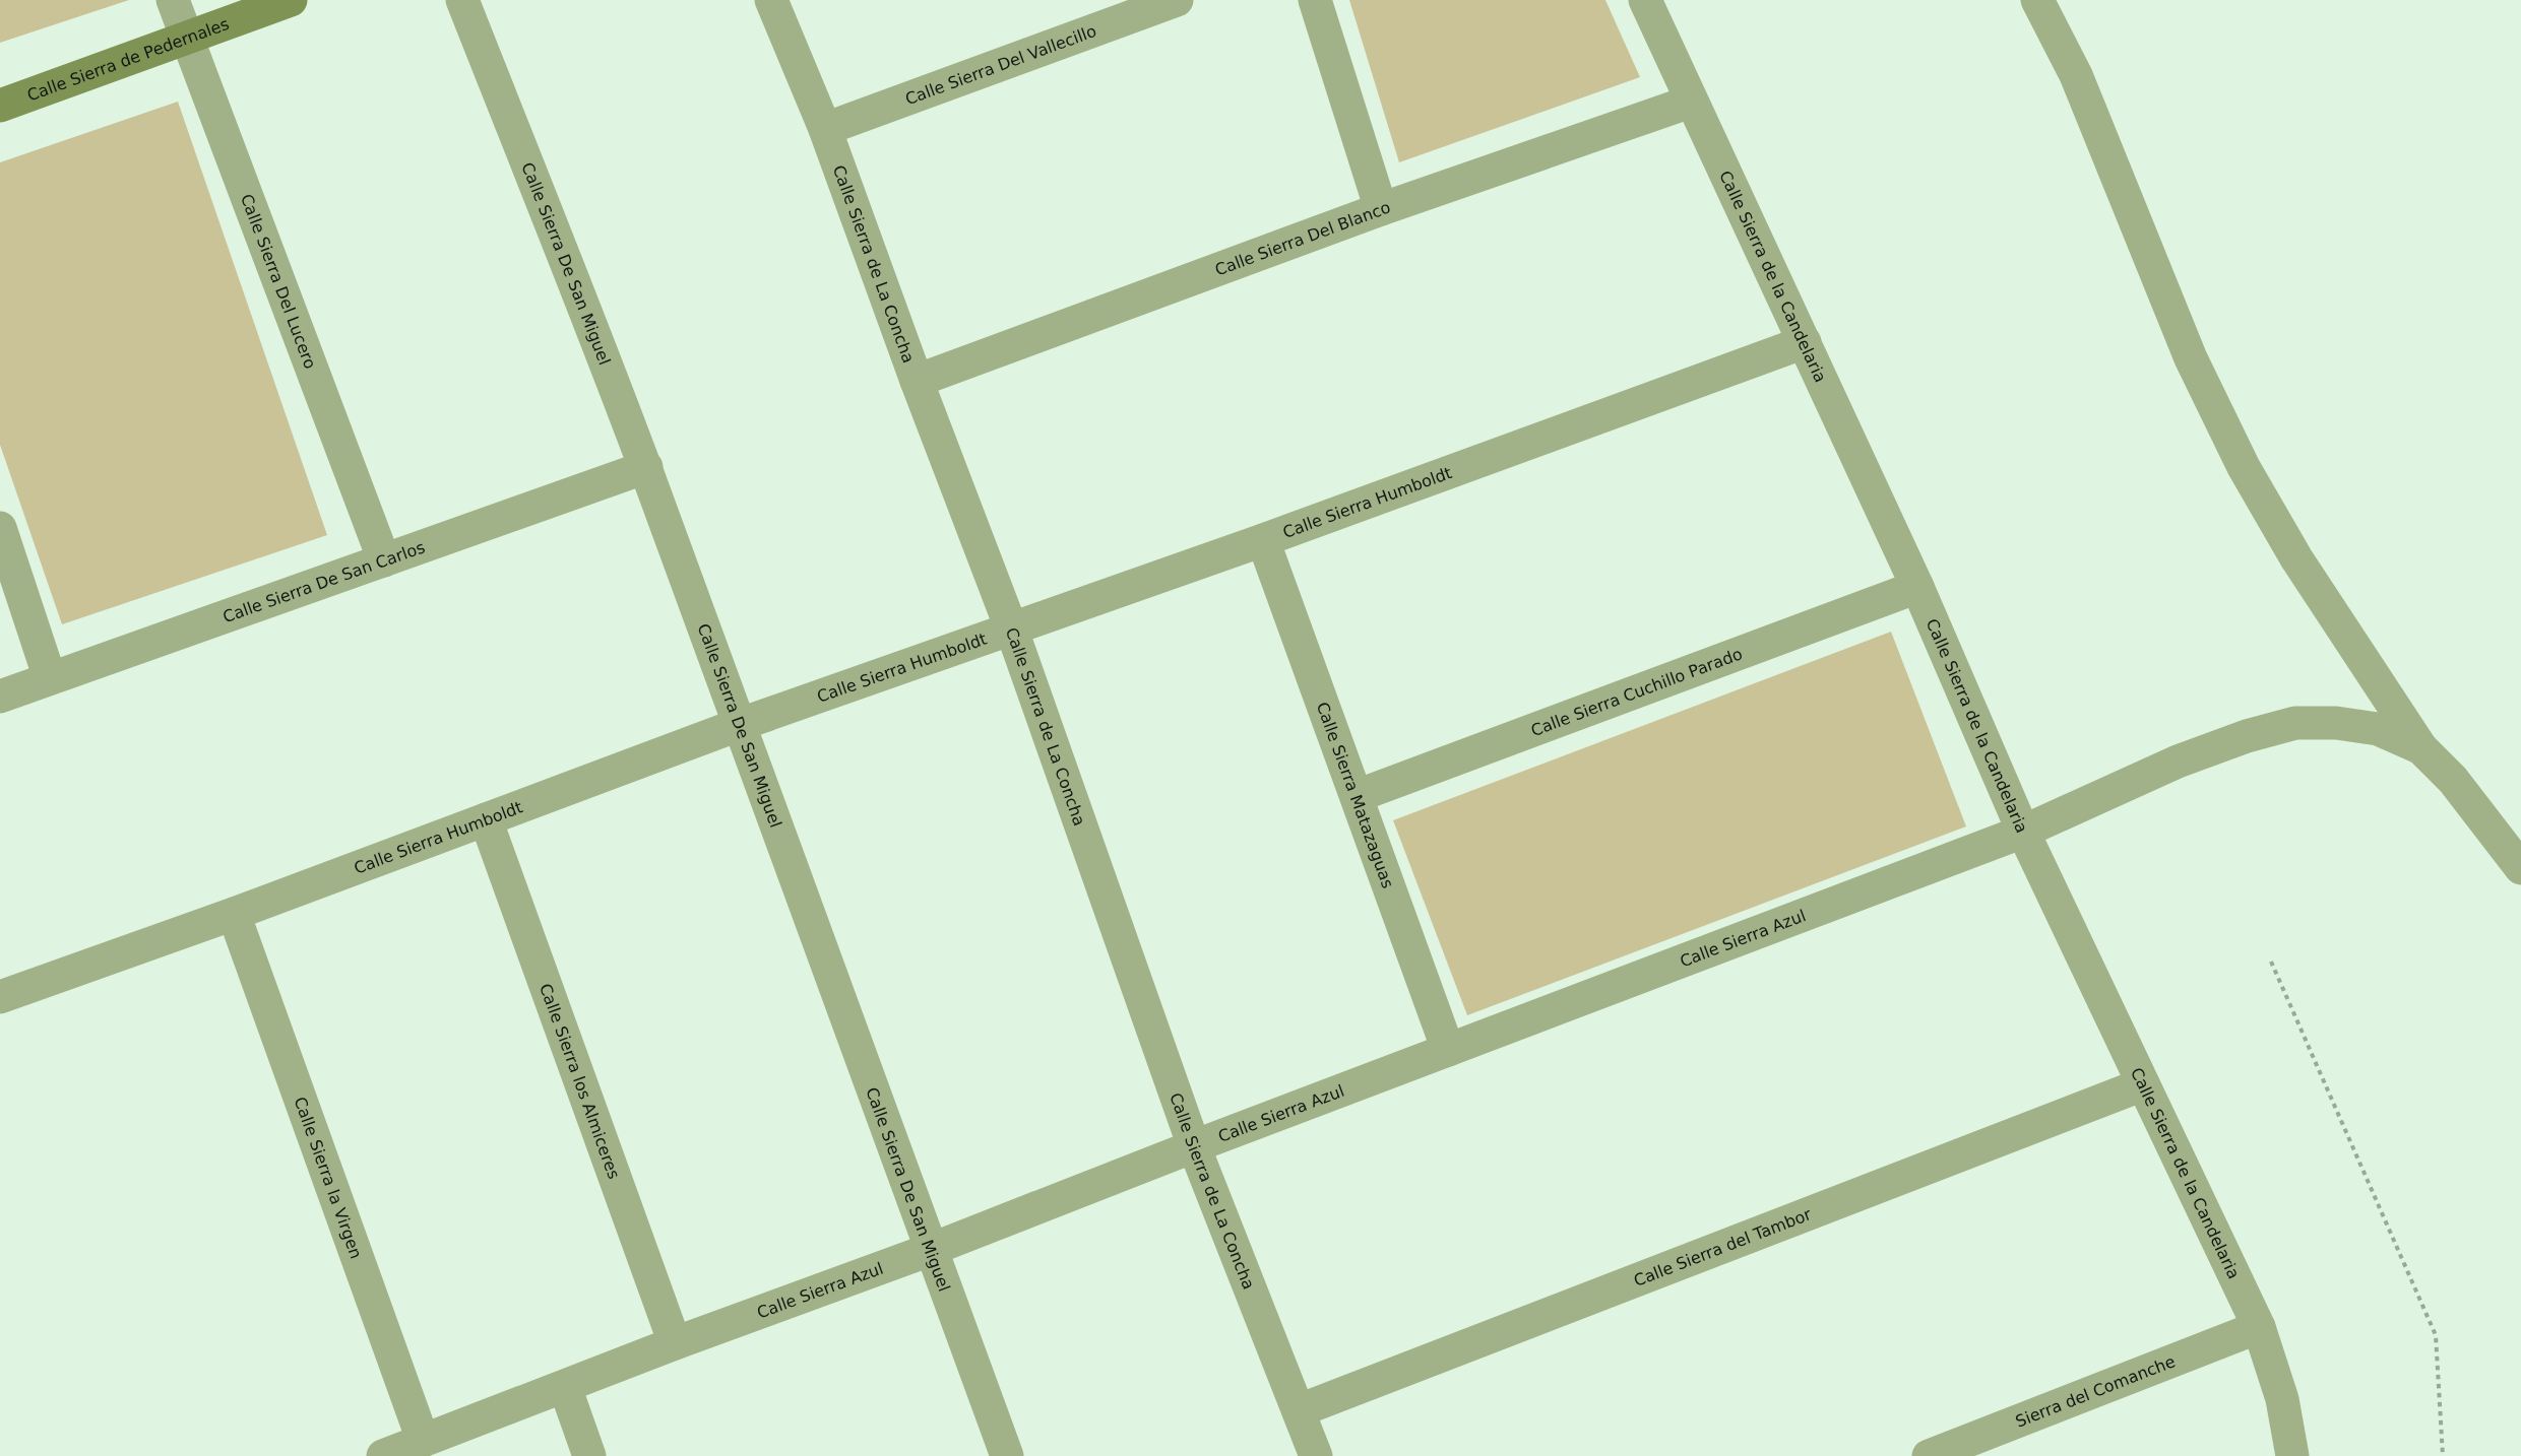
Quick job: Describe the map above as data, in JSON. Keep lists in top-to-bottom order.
{
  "streets": {
    "main road": ["Calle Sierra de Pedernales"],
    "street": [
      "Calle Sierra Del Vallecillo",
      "Calle Sierra Del Blanco",
      "Calle Sierra De San Miguel",
      "Calle Sierra de La Concha",
      "Calle Sierra de la Candelaria",
      "Calle Sierra Del Lucero",
      "Calle Sierra Humboldt",
      "Calle Sierra De San Carlos",
      "Calle Sierra Cuchillo Parado",
      "Calle Sierra Matazaguas",
      "Calle Sierra Azul",
      "Calle Sierra los Almiceres",
      "Calle Sierra la Virgen",
      "Calle Sierra del Tambor",
      "Sierra del Comanche"
    ]
  },
  "crossings": [
    ["Calle Sierra de Pedernales", "Calle Sierra Del Lucero"],
    ["Calle Sierra Del Vallecillo", "Calle Sierra de La Concha"],
    ["Calle Sierra Del Blanco", "Calle Sierra de La Concha"],
    ["Calle Sierra Del Blanco", "Calle Sierra de la Candelaria"],
    ["Calle Sierra De San Miguel", "Calle Sierra Humboldt"],
    ["Calle Sierra De San Miguel", "Calle Sierra De San Carlos"],
    ["Calle Sierra De San Miguel", "Calle Sierra Azul"],
    ["Calle Sierra de La Concha", "Calle Sierra Humboldt"],
    ["Calle Sierra de La Concha", "Calle Sierra Azul"],
    ["Calle Sierra de La Concha", "Calle Sierra del Tambor"],
    ["Calle Sierra de la Candelaria", "Calle Sierra Humboldt"],
    ["Calle Sierra de la Candelaria", "Calle Sierra Cuchillo Parado"],
    ["Calle Sierra de la Candelaria", "Calle Sierra Azul"],
    ["Calle Sierra de la Candelaria", "Calle Sierra del Tambor"],
    ["Calle Sierra de la Candelaria", "Sierra del Comanche"],
    ["Calle Sierra Del Lucero", "Calle Sierra De San Carlos"],
    ["Calle Sierra Humboldt", "Calle Sierra Matazaguas"],
    ["Calle Sierra Humboldt", "Calle Sierra los Almiceres"],
    ["Calle Sierra Humboldt", "Calle Sierra la Virgen"],
    ["Calle Sierra Cuchillo Parado", "Calle Sierra Matazaguas"],
    ["Calle Sierra Matazaguas", "Calle Sierra Azul"],
    ["Calle Sierra Azul", "Calle Sierra los Almiceres"],
    ["Calle Sierra Azul", "Calle Sierra la Virgen"]
  ]
}
